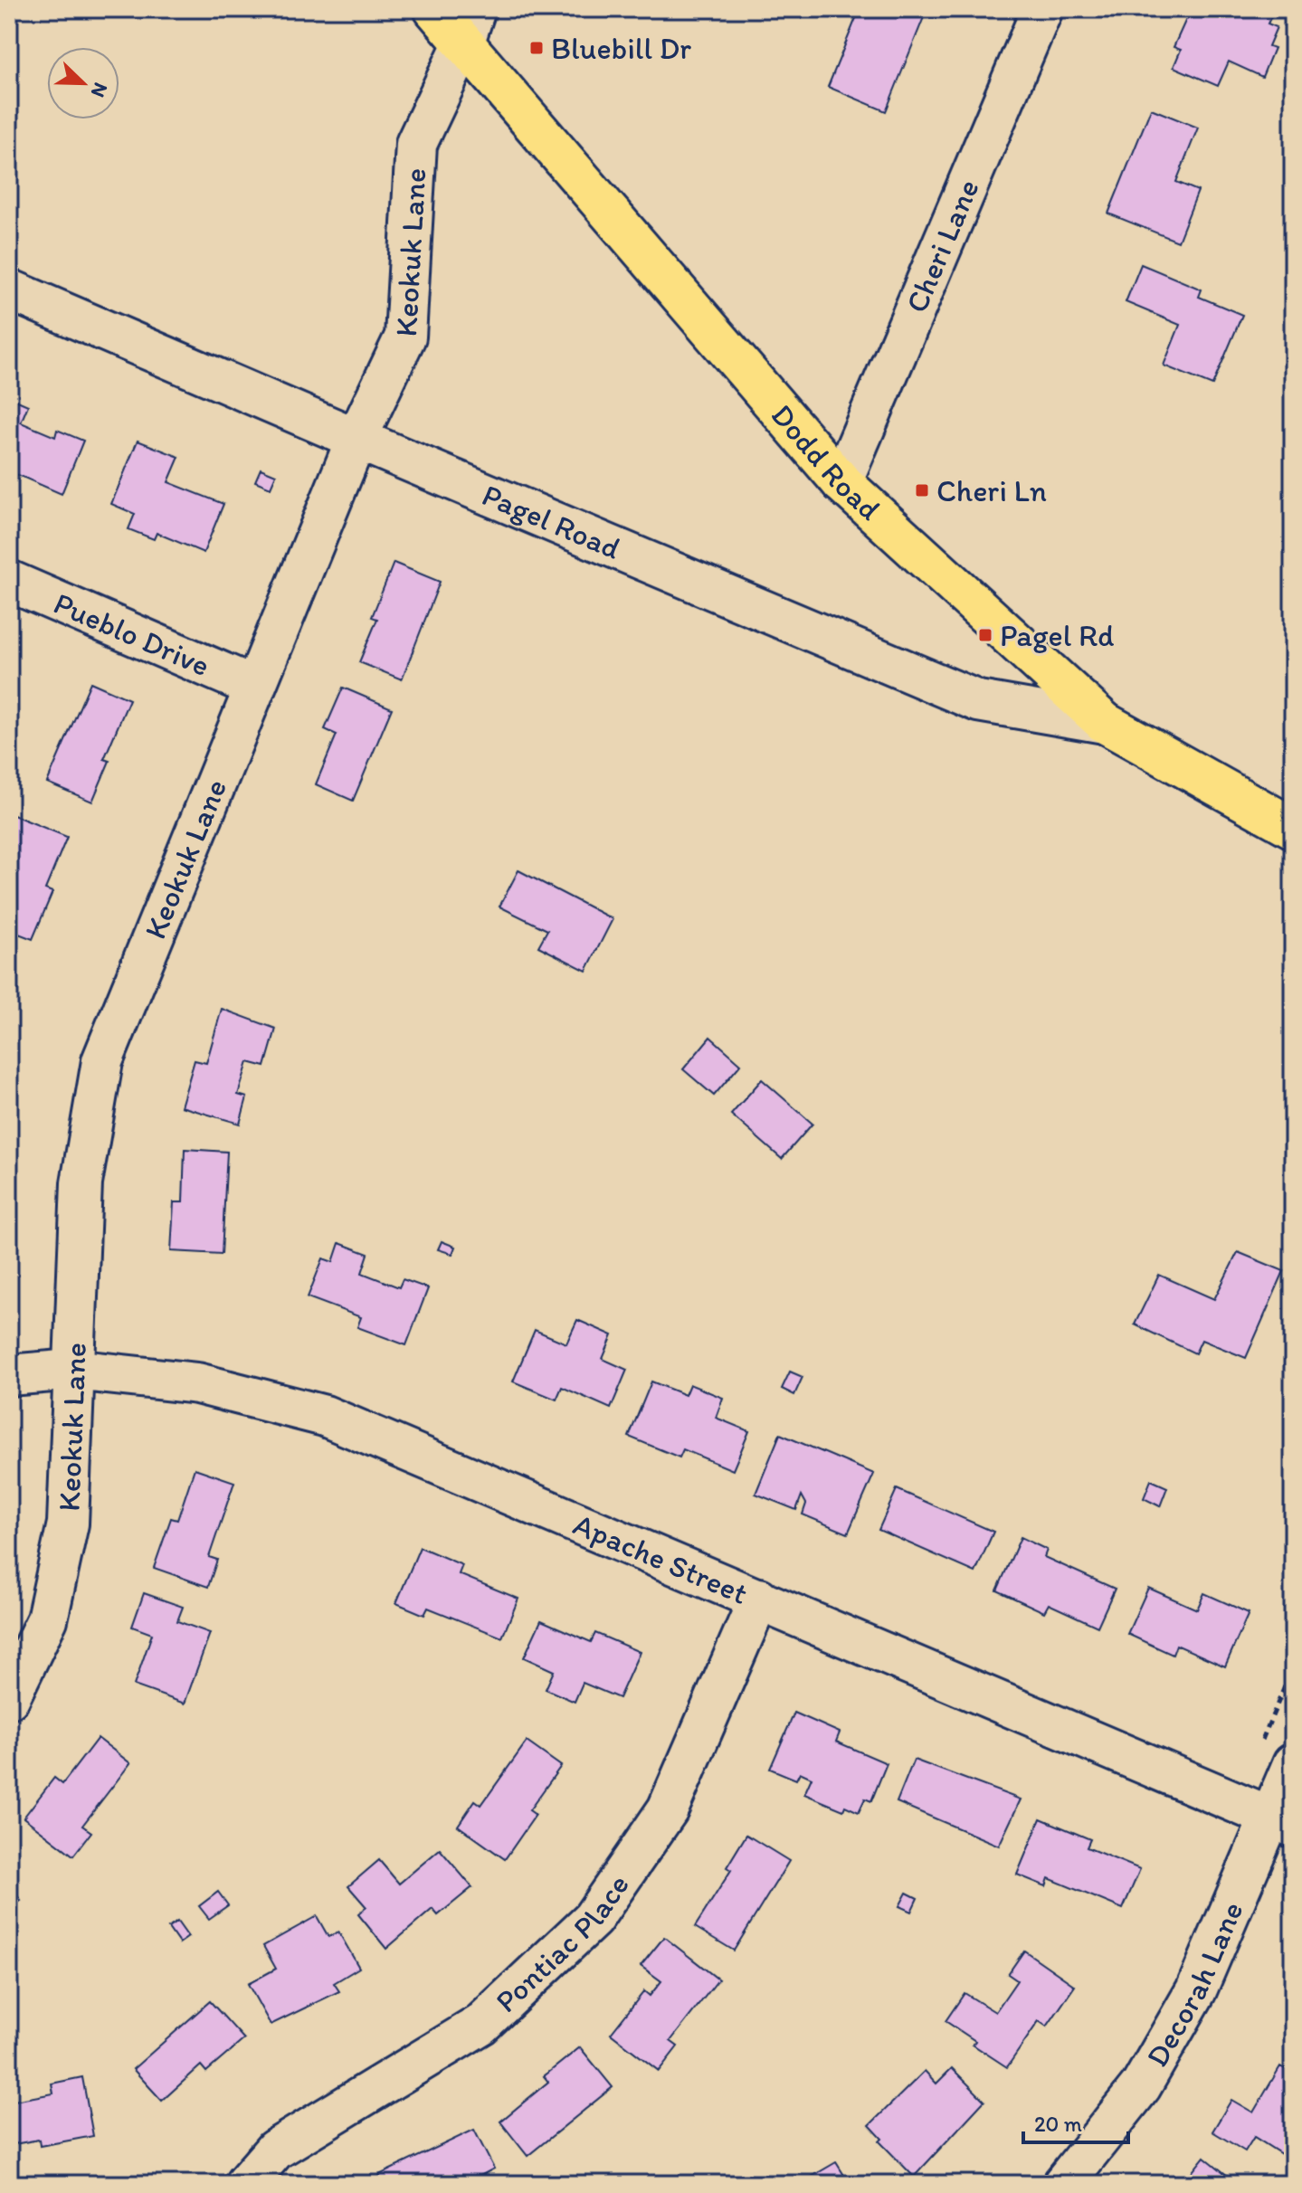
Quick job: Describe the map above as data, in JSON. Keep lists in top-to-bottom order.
{
  "streets": {
    "main road": ["Dodd Road"],
    "street": [
      "Cheri Lane",
      "Keokuk Lane",
      "Pagel Road",
      "Pueblo Drive",
      "Apache Street",
      "Pontiac Place",
      "Decorah Lane"
    ]
  },
  "crossings": [
    ["Cheri Lane", "Dodd Road"],
    ["Keokuk Lane", "Dodd Road"],
    ["Keokuk Lane", "Pagel Road"],
    ["Keokuk Lane", "Pueblo Drive"],
    ["Keokuk Lane", "Apache Street"],
    ["Dodd Road", "Pagel Road"],
    ["Apache Street", "Pontiac Place"],
    ["Apache Street", "Decorah Lane"]
  ],
  "places": {
    "transit": ["Bluebill Dr", "Cheri Ln", "Pagel Rd"]
  },
  "scale_bar": "20 m",
  "north": "bottom right"
}
